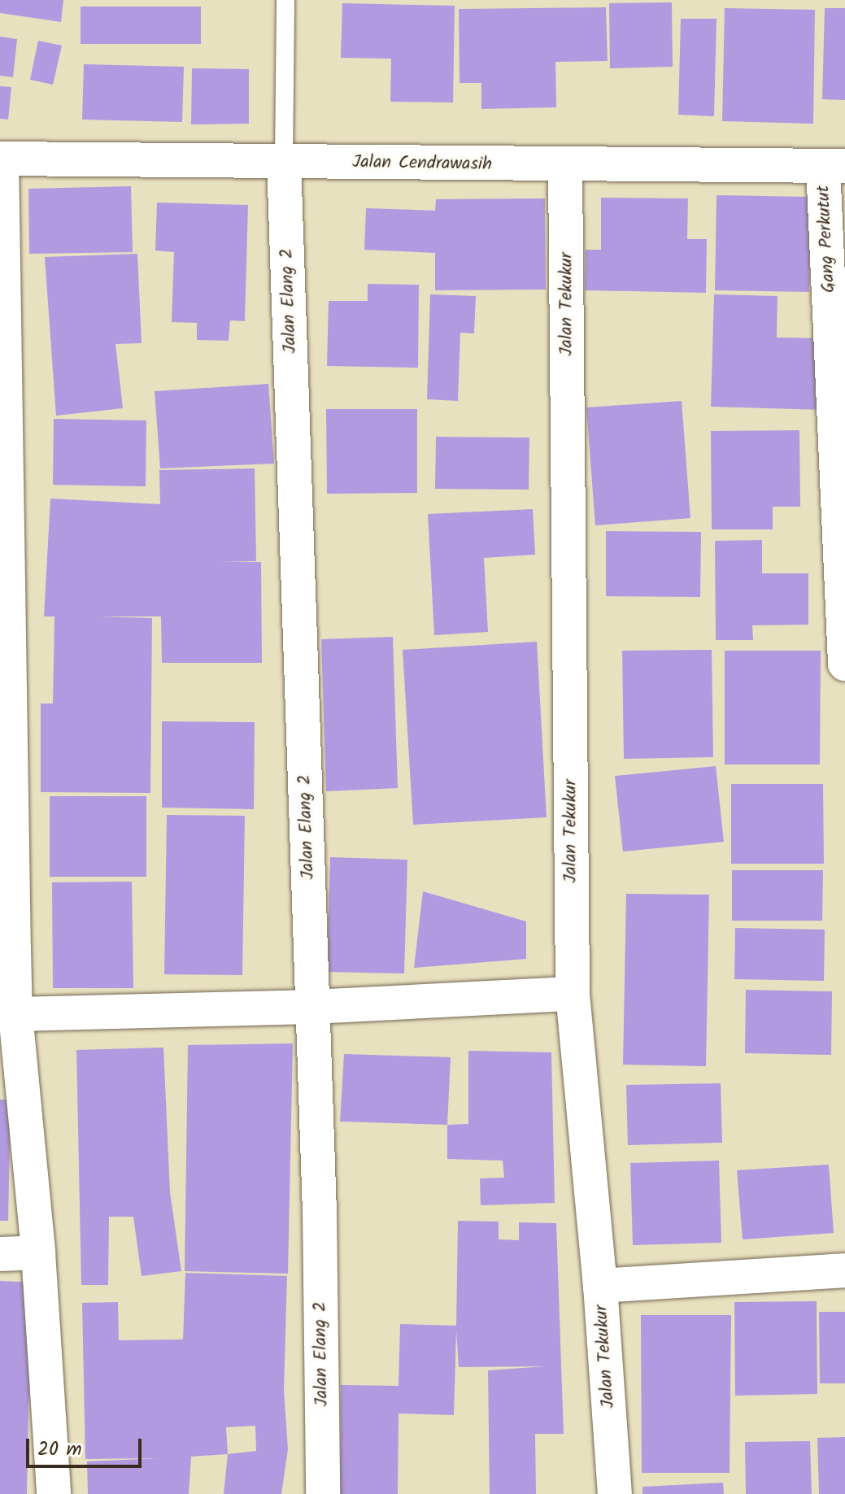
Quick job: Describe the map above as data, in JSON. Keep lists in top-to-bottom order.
{
  "streets": {
    "street": [
      "Jalan Cendrawasih",
      "Gang Perkutut",
      "Jalan Elang 2",
      "Jalan Tekukur"
    ]
  },
  "crossings": [
    ["Jalan Cendrawasih", "Gang Perkutut"],
    ["Jalan Cendrawasih", "Jalan Elang 2"],
    ["Jalan Cendrawasih", "Jalan Tekukur"]
  ],
  "scale_bar": "20 m"
}
